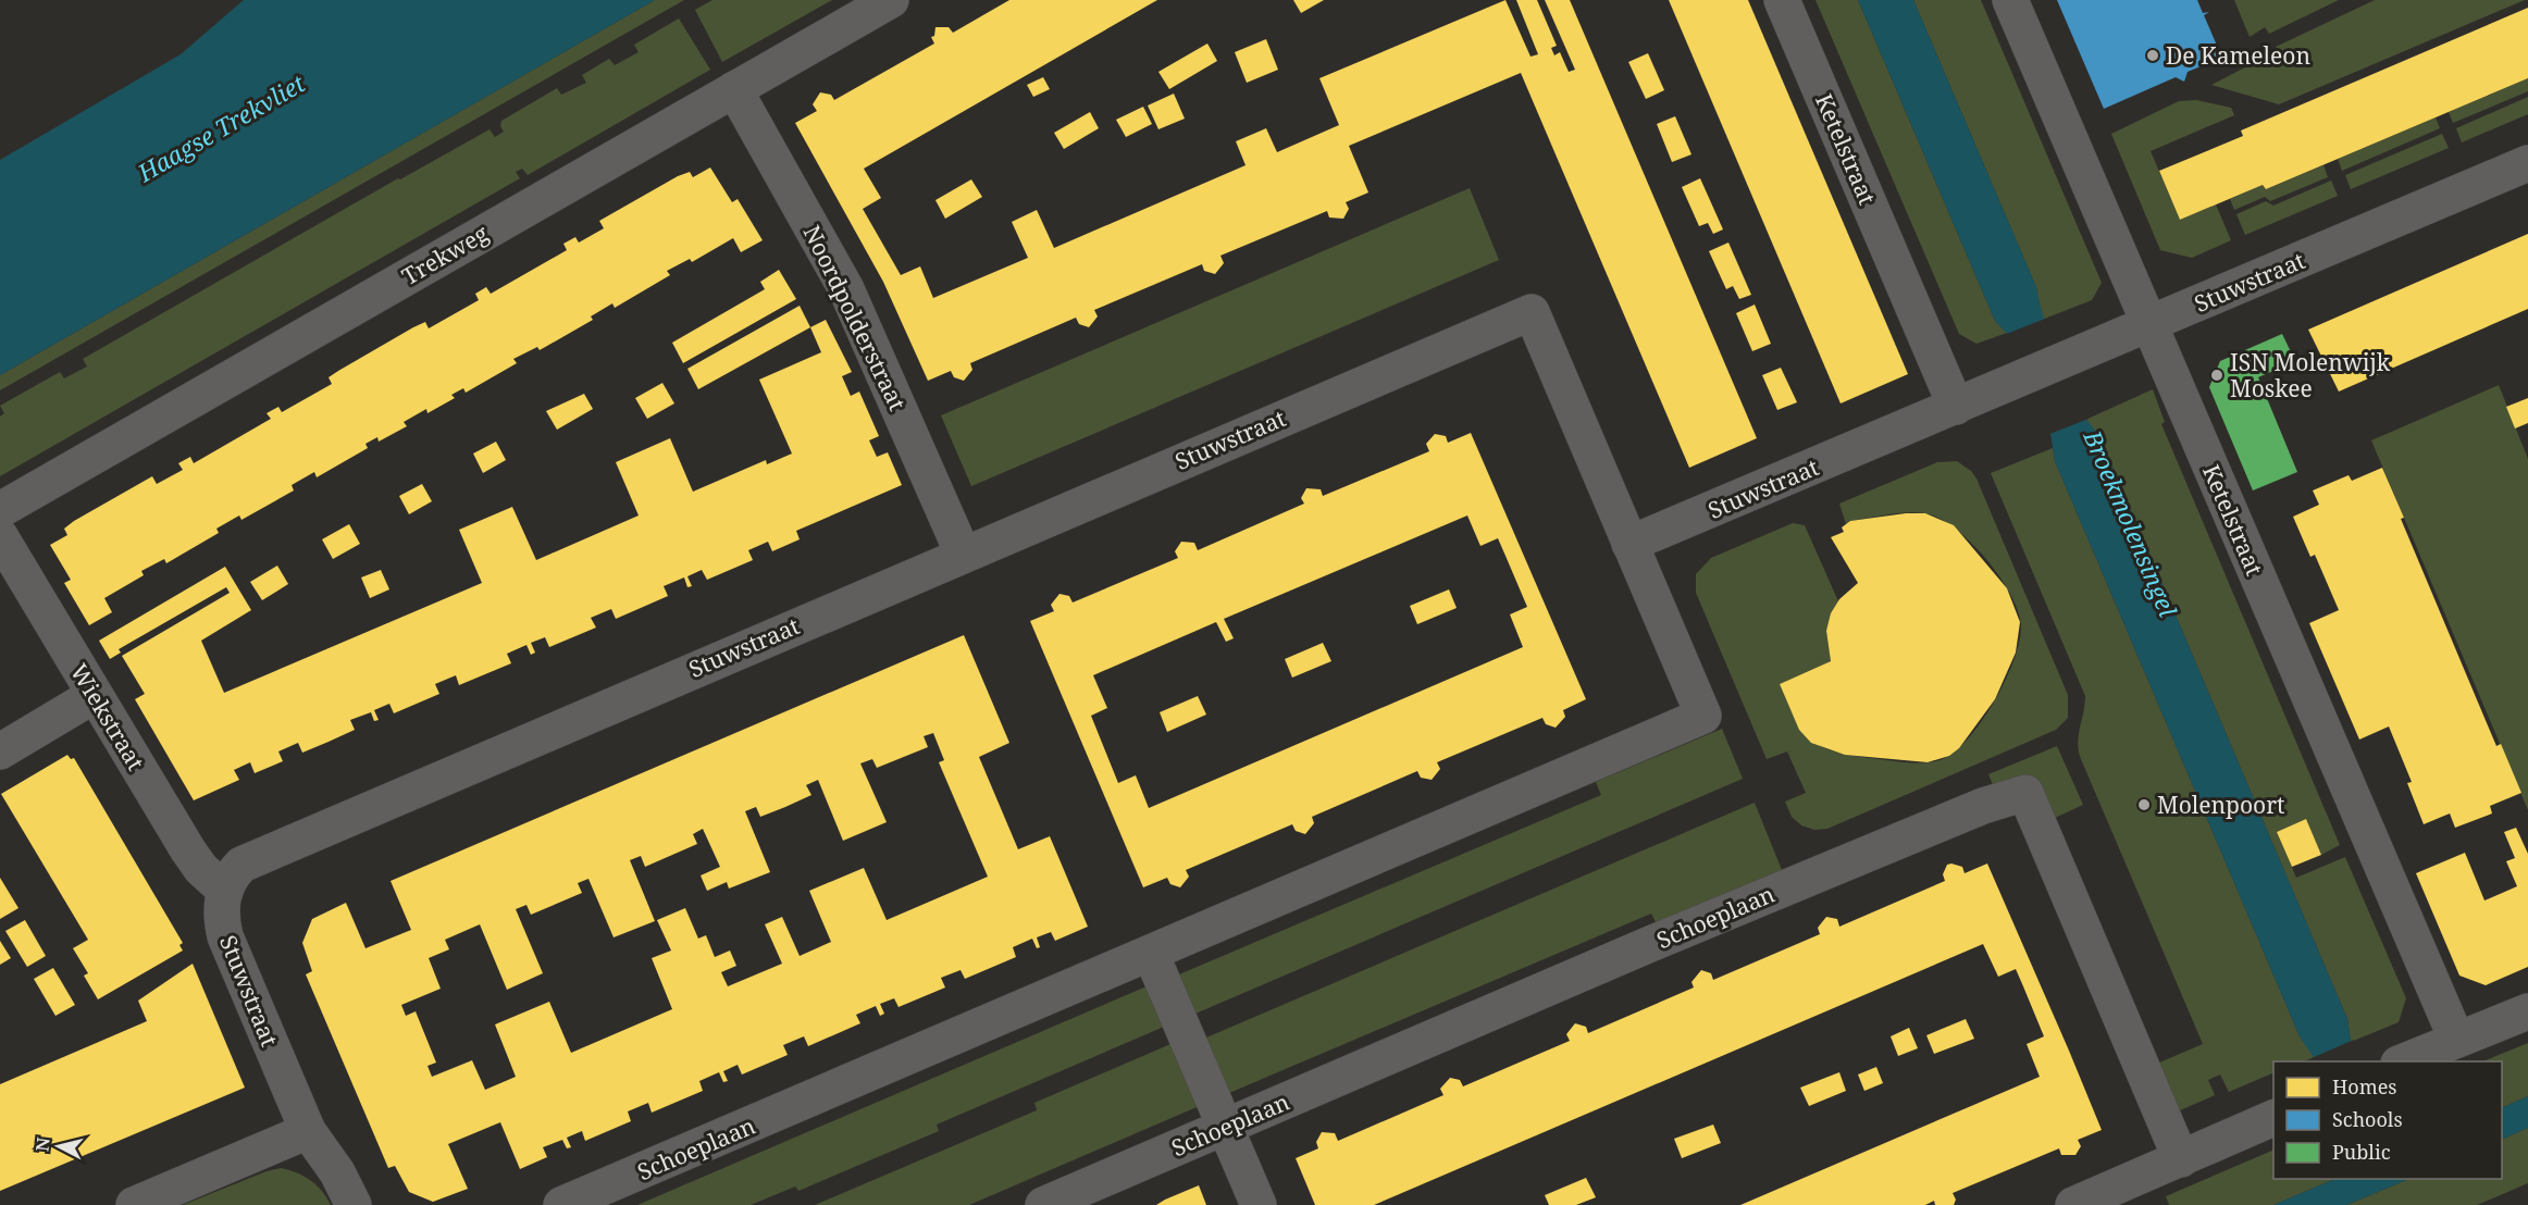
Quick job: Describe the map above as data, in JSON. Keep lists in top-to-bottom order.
{
  "streets": {
    "street": [
      "Ketelstraat",
      "Trekweg",
      "Stuwstraat",
      "Noordpolderstraat",
      "Wiekstraat",
      "Schoeplaan"
    ]
  },
  "crossings": [
    ["Ketelstraat", "Stuwstraat"],
    ["Trekweg", "Noordpolderstraat"],
    ["Stuwstraat", "Noordpolderstraat"],
    ["Stuwstraat", "Wiekstraat"],
    ["Stuwstraat", "Schoeplaan"]
  ],
  "water": ["Haagse Trekvliet", "Broekmolensingel"],
  "places": ["De Kameleon", "ISN Molenwijk Moskee", "Molenpoort"],
  "legend": ["Homes", "Schools", "Public"],
  "north": "left"
}
